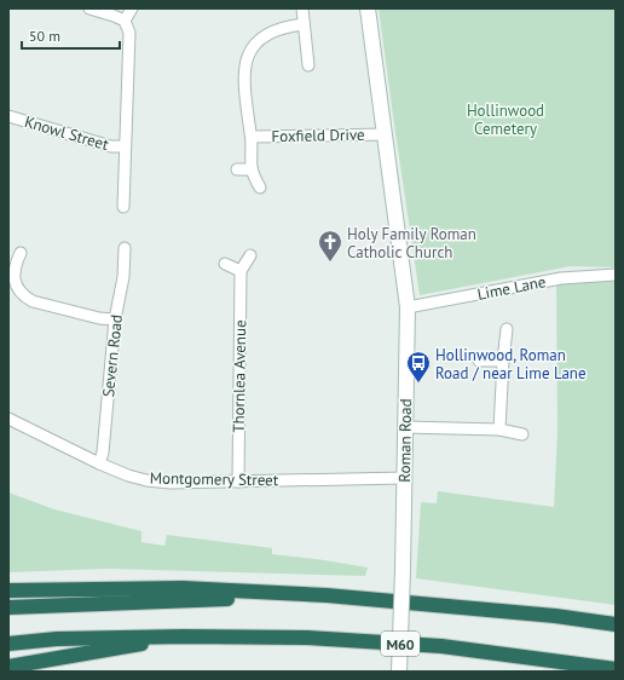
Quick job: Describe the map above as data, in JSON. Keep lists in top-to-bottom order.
{
  "streets": {
    "highway": ["M60"],
    "street": [
      "Knowl Street",
      "Foxfield Drive",
      "Lime Lane",
      "Severn Road",
      "Thornlea Avenue",
      "Roman Road",
      "Montgomery Street"
    ]
  },
  "crossings": [
    ["Foxfield Drive", "Roman Road"],
    ["Lime Lane", "Roman Road"],
    ["Severn Road", "Montgomery Street"],
    ["Thornlea Avenue", "Montgomery Street"],
    ["Roman Road", "Montgomery Street"]
  ],
  "parks": ["Hollinwood Cemetery"],
  "places": {
    "church": ["Holy Family Roman Catholic Church"],
    "bus stop": ["Hollinwood, Roman Road / near Lime Lane"]
  },
  "scale_bar": "50 m"
}
